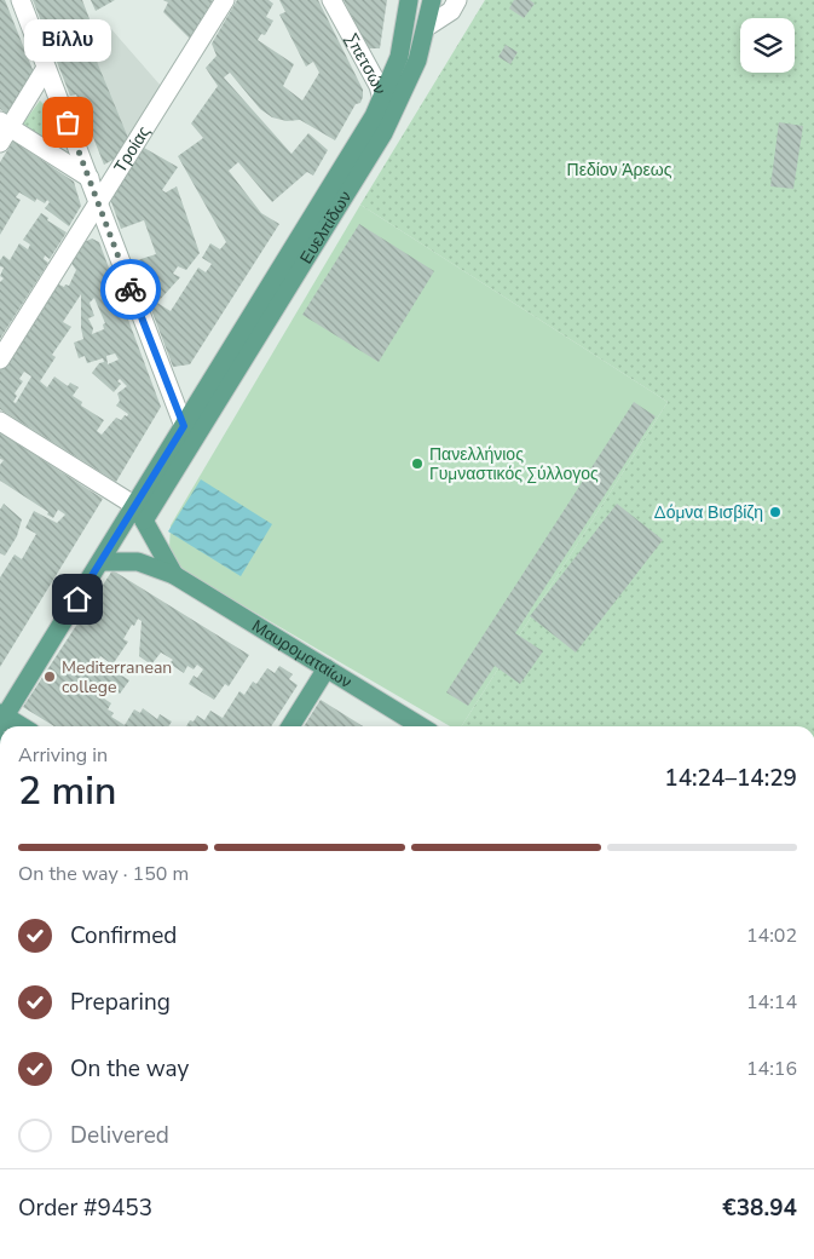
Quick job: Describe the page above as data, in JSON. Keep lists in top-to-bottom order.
{
  "streets": {
    "main road": ["Ευελπίδων", "Μαυροματαίων"],
    "street": ["Σπετσών", "Τροίας"]
  },
  "crossings": [
    ["Σπετσών", "Ευελπίδων"]
  ],
  "parks": ["Πεδίον Άρεως"],
  "places": [
    "Βίλλυ",
    "Πανελλήνιος Γυμναστικός Σύλλογος",
    "Δόμνα Βισβίζη",
    "Mediterranean college"
  ],
  "page": {
    "bubble": "Βίλλυ",
    "heading": ["2 min", "Arriving in", "14:24–14:29"],
    "panel": ["Order #9453", "€38.94"],
    "bar": "On the way · 150 m",
    "list": [
      ["Confirmed", "14:02"],
      ["Preparing", "14:14"],
      ["On the way", "14:16"],
      "Delivered"
    ]
  }
}
